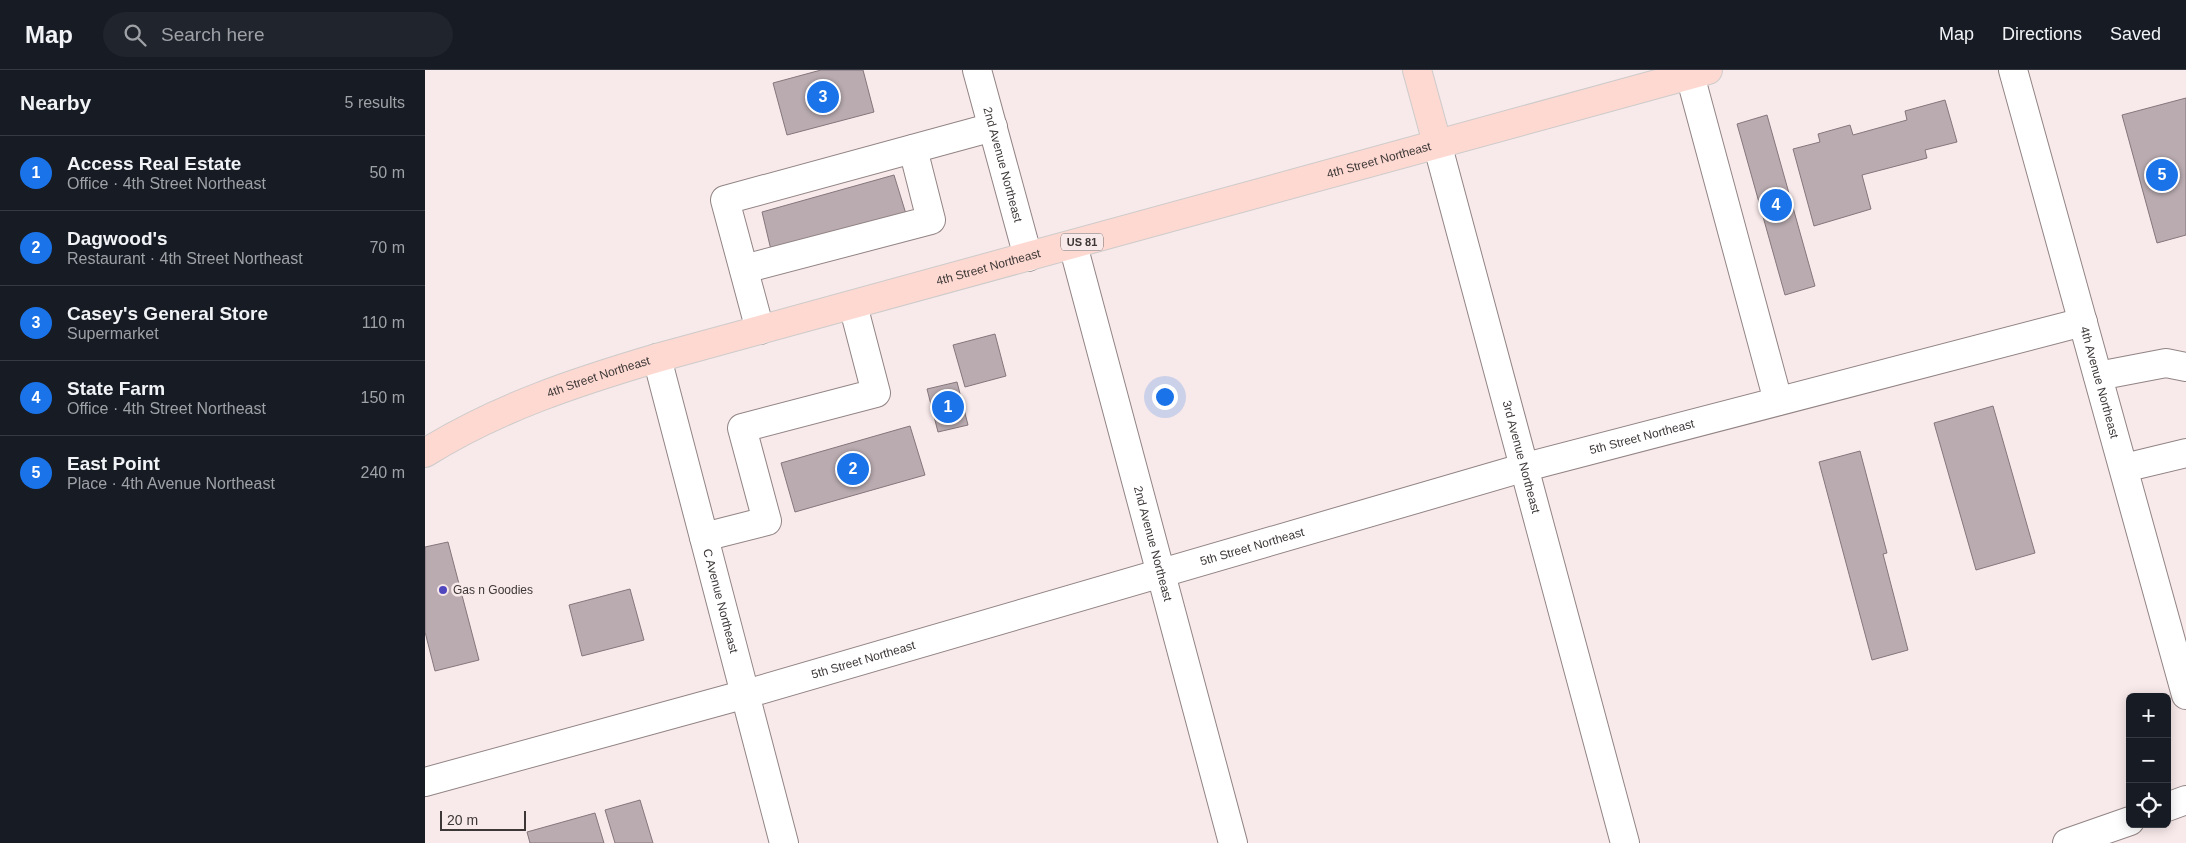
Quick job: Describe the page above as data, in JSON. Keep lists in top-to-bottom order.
{
  "streets": {
    "main road": ["4th Street Northeast", "US 81", "3rd Avenue Northeast"],
    "street": [
      "2nd Avenue Northeast",
      "4th Avenue Northeast",
      "5th Street Northeast",
      "C Avenue Northeast"
    ]
  },
  "crossings": [
    ["4th Street Northeast", "2nd Avenue Northeast"],
    ["4th Street Northeast", "3rd Avenue Northeast"],
    ["4th Street Northeast", "C Avenue Northeast"],
    ["2nd Avenue Northeast", "5th Street Northeast"],
    ["4th Avenue Northeast", "5th Street Northeast"],
    ["5th Street Northeast", "3rd Avenue Northeast"],
    ["5th Street Northeast", "C Avenue Northeast"]
  ],
  "places": ["Gas n Goodies"],
  "scale_bar": "20 m",
  "page": {
    "header": "Map",
    "search": "Search here",
    "nav": ["Map", "Directions", "Saved"],
    "heading": ["Nearby", "5 results"],
    "pins": [
      "3",
      "5",
      "4",
      "1",
      "2"
    ],
    "list": [
      {
        "mark": "1",
        "name": "Access Real Estate",
        "note": "Office · 4th Street Northeast",
        "value": "50 m"
      },
      {
        "mark": "2",
        "name": "Dagwood's",
        "note": "Restaurant · 4th Street Northeast",
        "value": "70 m"
      },
      {
        "mark": "3",
        "name": "Casey's General Store",
        "note": "Supermarket",
        "value": "110 m"
      },
      {
        "mark": "4",
        "name": "State Farm",
        "note": "Office · 4th Street Northeast",
        "value": "150 m"
      },
      {
        "mark": "5",
        "name": "East Point",
        "note": "Place · 4th Avenue Northeast",
        "value": "240 m"
      }
    ],
    "map_buttons": ["+", "−"],
    "scale": "20 m"
  }
}
